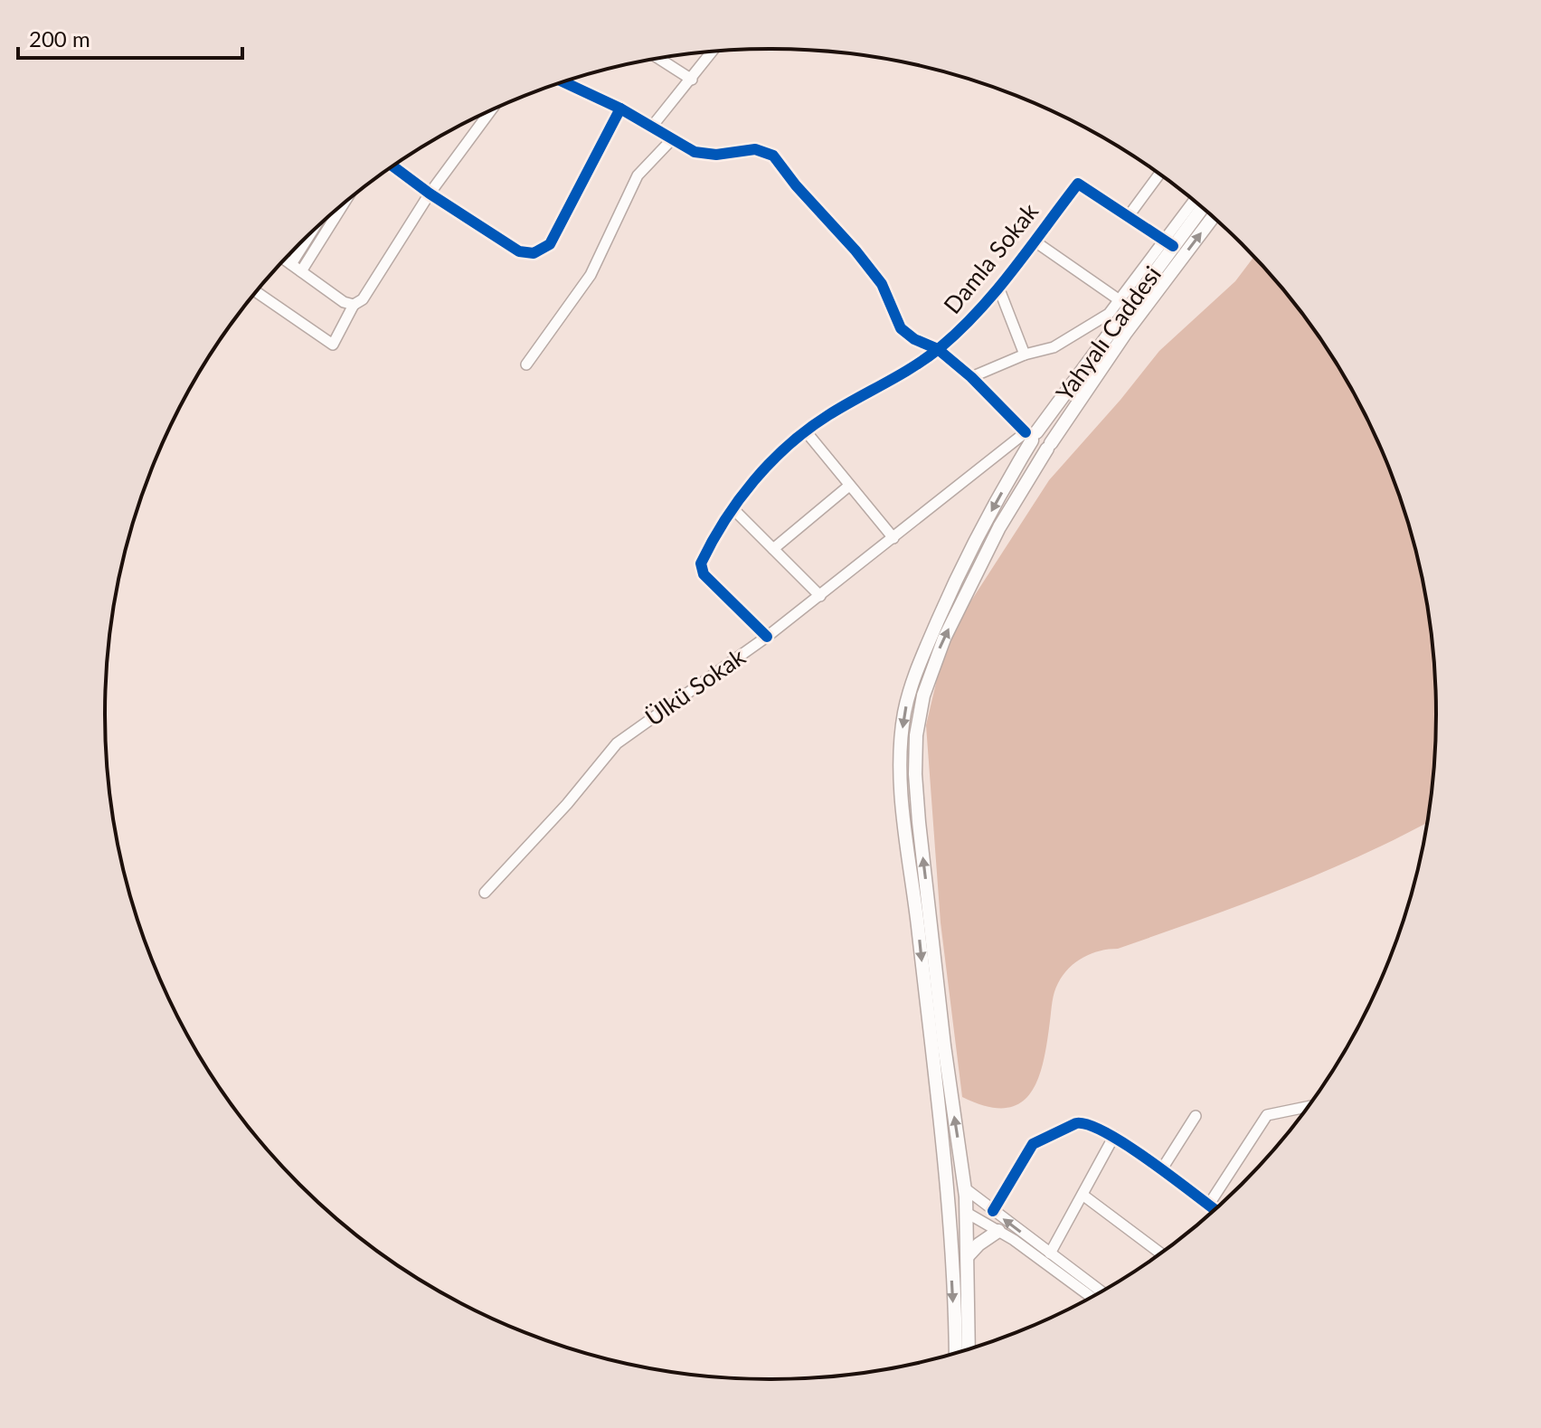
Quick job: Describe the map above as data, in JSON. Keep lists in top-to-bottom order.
{
  "streets": {
    "main road": ["Yahyalı Caddesi"],
    "street": ["Damla Sokak", "Ülkü Sokak"]
  },
  "crossings": [
    ["Damla Sokak", "Yahyalı Caddesi"],
    ["Damla Sokak", "Ülkü Sokak"],
    ["Yahyalı Caddesi", "Ülkü Sokak"]
  ],
  "scale_bar": "200 m"
}
